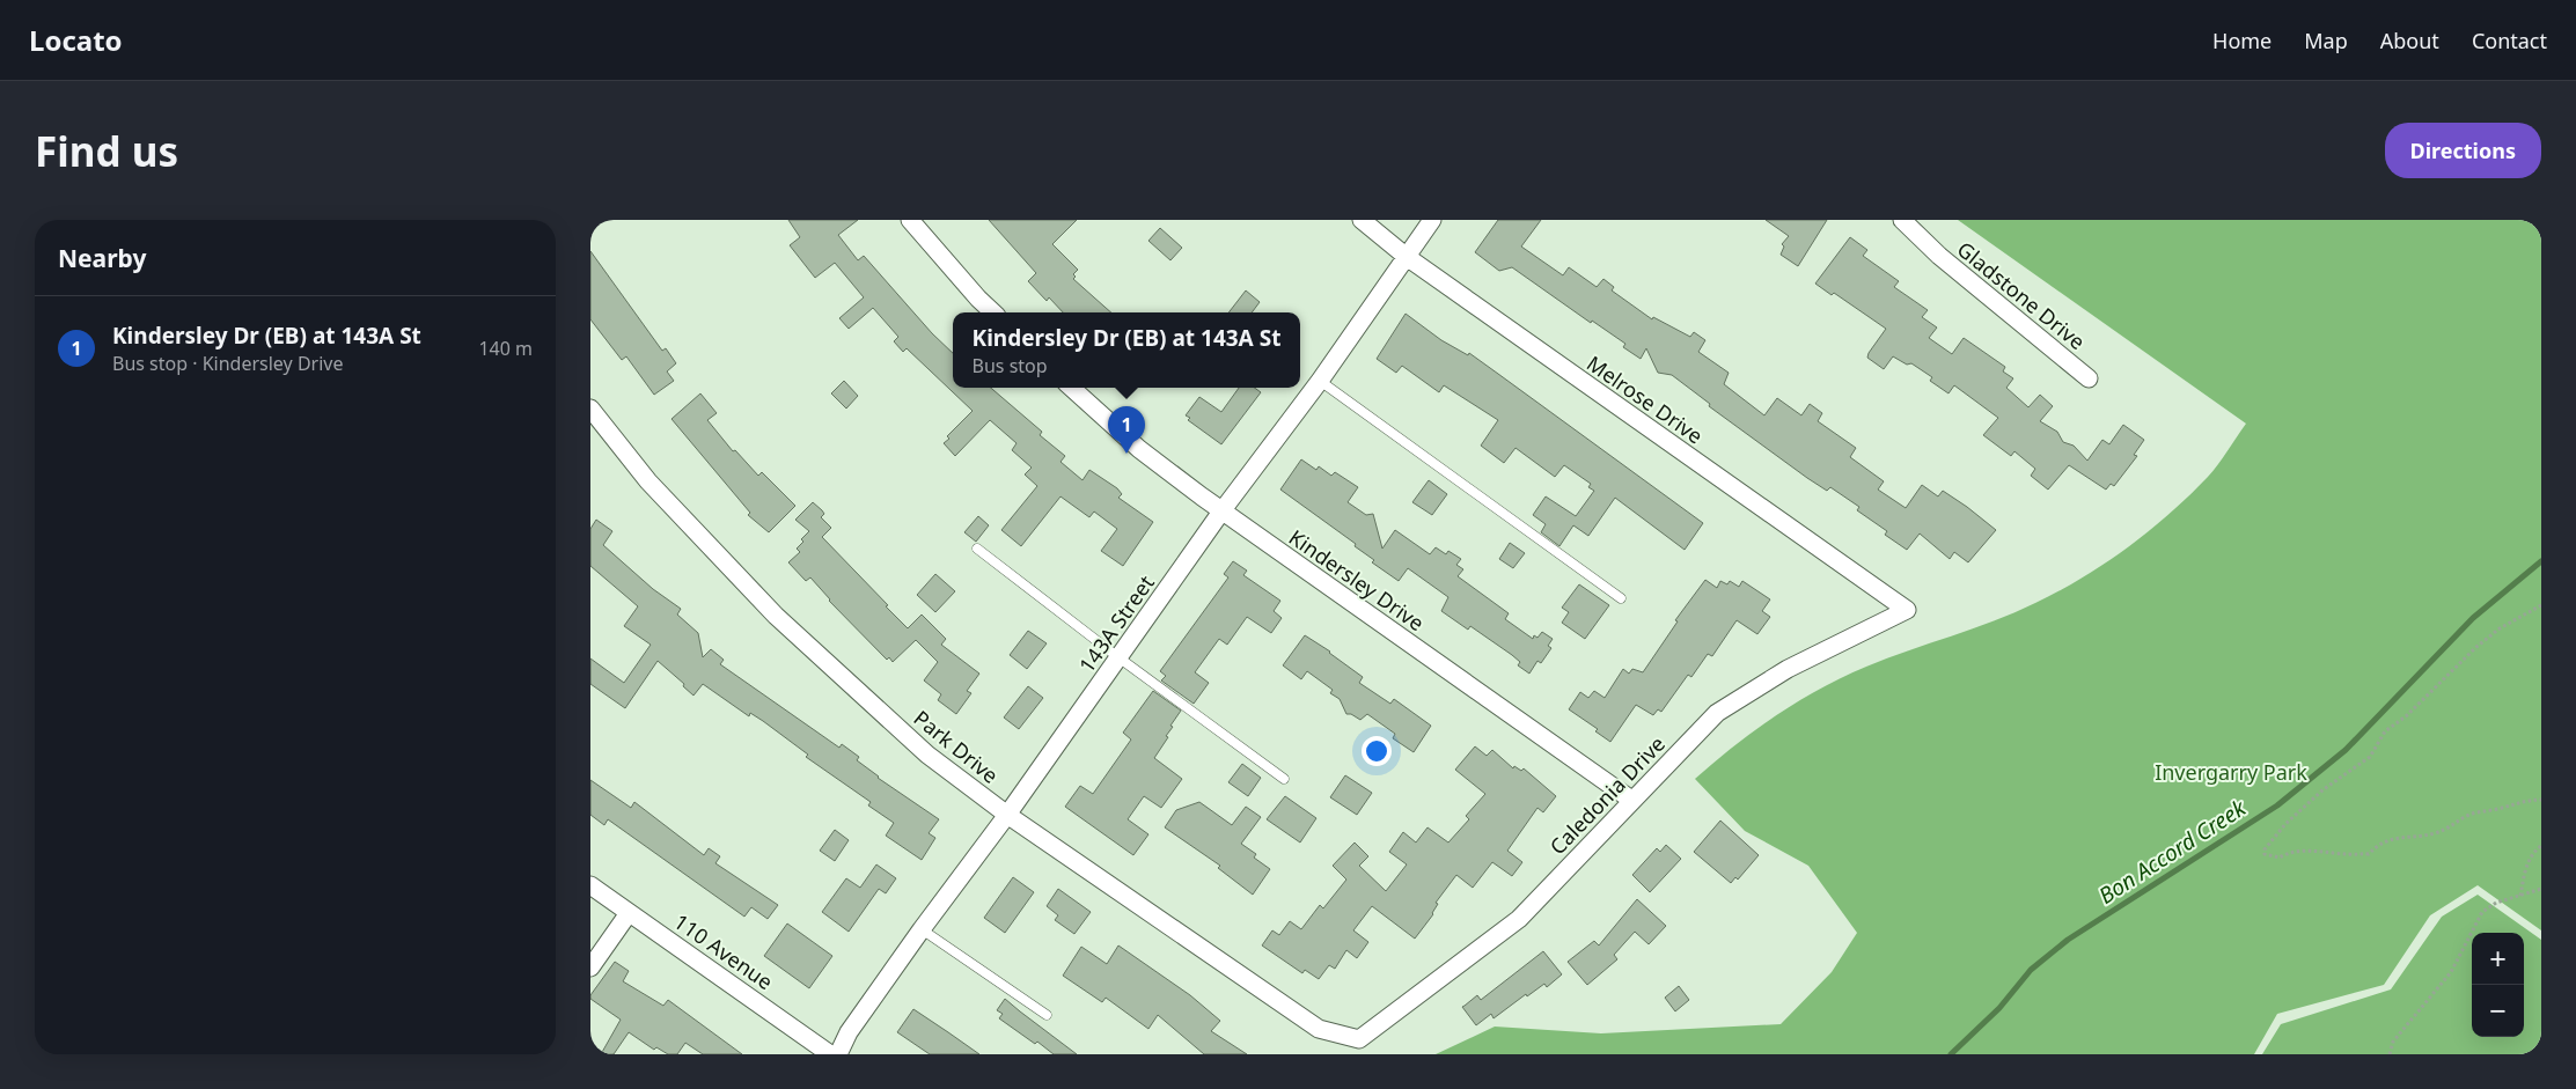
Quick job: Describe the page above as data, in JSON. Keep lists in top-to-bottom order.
{
  "streets": {
    "street": [
      "Gladstone Drive",
      "Melrose Drive",
      "Kindersley Drive",
      "143A Street",
      "Park Drive",
      "Caledonia Drive",
      "110 Avenue"
    ]
  },
  "crossings": [
    ["Melrose Drive", "143A Street"],
    ["Melrose Drive", "Caledonia Drive"],
    ["Kindersley Drive", "143A Street"],
    ["Kindersley Drive", "Caledonia Drive"],
    ["143A Street", "Park Drive"],
    ["Park Drive", "Caledonia Drive"]
  ],
  "water": ["Bon Accord Creek"],
  "parks": ["Invergarry Park"],
  "page": {
    "header": "Locato",
    "nav": [
      "Home",
      "Map",
      "About",
      "Contact"
    ],
    "buttons": "Directions",
    "title": "Find us",
    "heading": "Nearby",
    "list": [
      {
        "mark": "1",
        "name": "Kindersley Dr (EB) at 143A St",
        "note": "Bus stop · Kindersley Drive",
        "value": "140 m"
      }
    ],
    "popup": ["Kindersley Dr (EB) at 143A St", "Bus stop"],
    "pins": "1",
    "map_buttons": ["+", "−"]
  }
}
